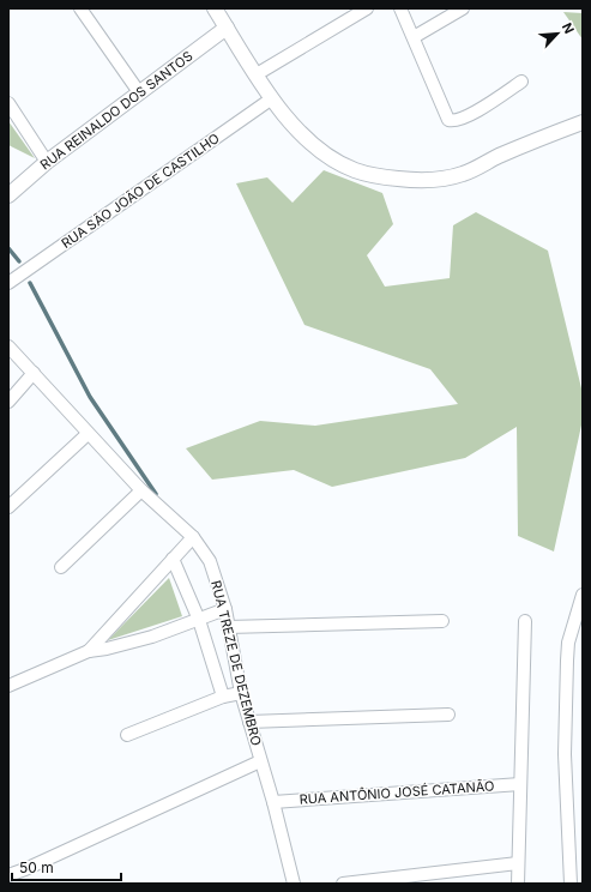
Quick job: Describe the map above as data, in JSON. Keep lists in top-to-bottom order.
{
  "streets": {
    "street": [
      "RUA REINALDO DOS SANTOS",
      "RUA SÃO JOÃO DE CASTILHO",
      "RUA TREZE DE DEZEMBRO",
      "RUA ANTÔNIO JOSÉ CATANÃO"
    ]
  },
  "crossings": [
    ["RUA TREZE DE DEZEMBRO", "RUA ANTÔNIO JOSÉ CATANÃO"]
  ],
  "scale_bar": "50 m",
  "north": "top right"
}
